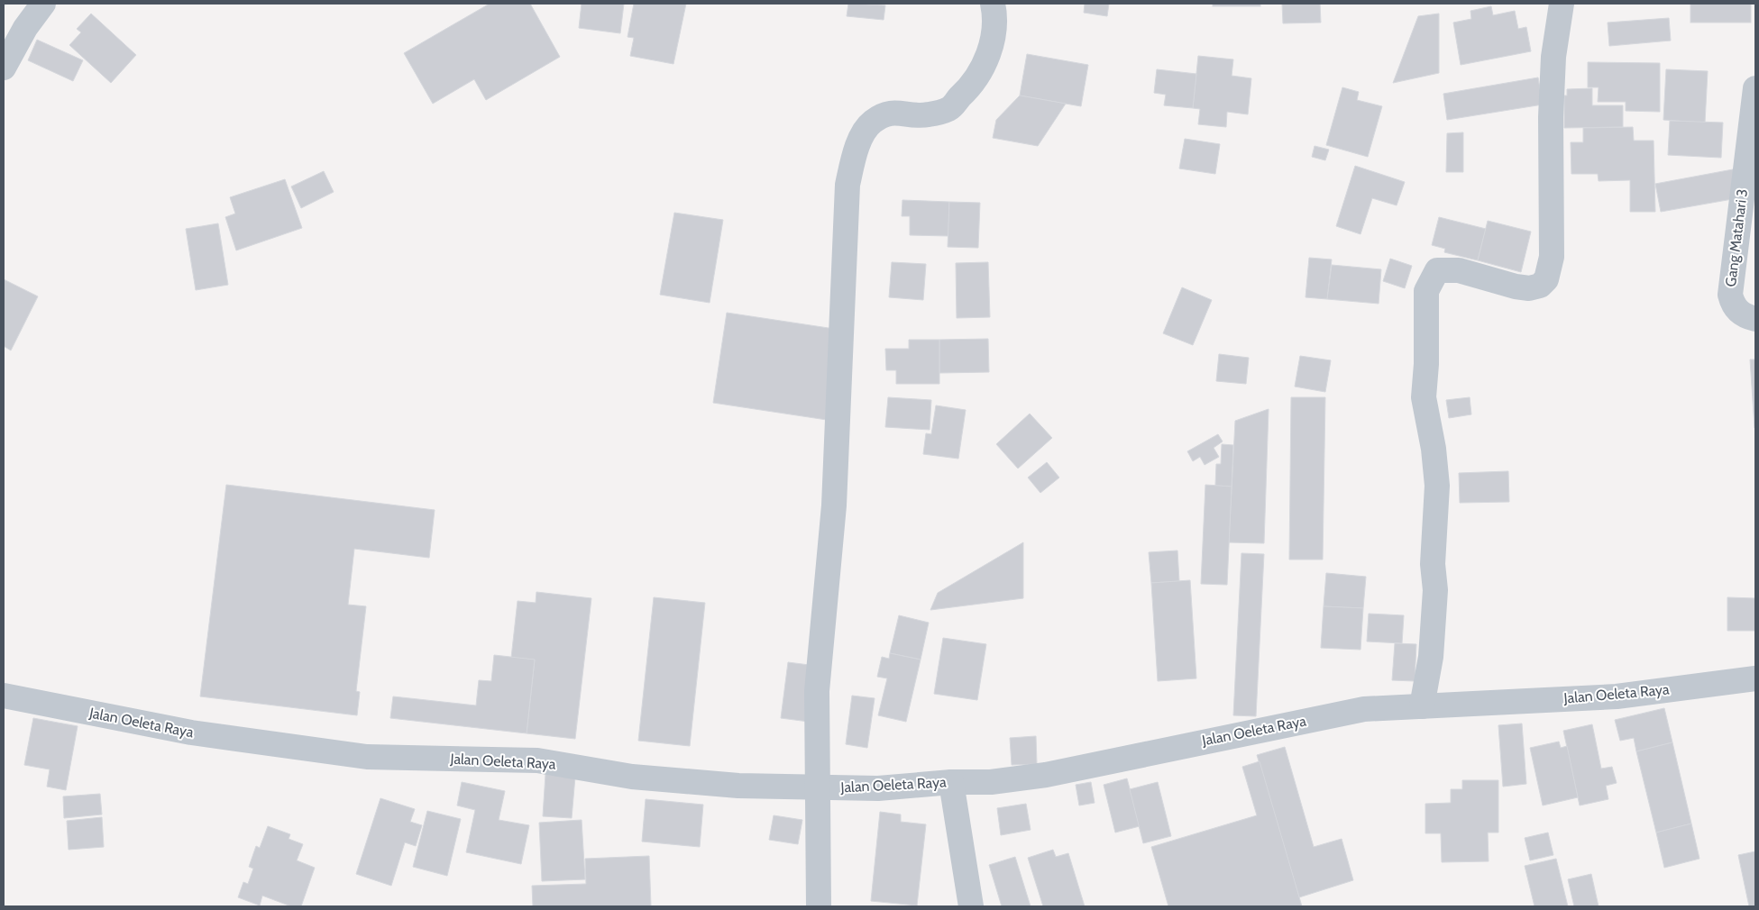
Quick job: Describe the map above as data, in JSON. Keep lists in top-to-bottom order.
{
  "streets": {
    "street": ["Gang Matahari 3", "Jalan Oeleta Raya"]
  }
}
